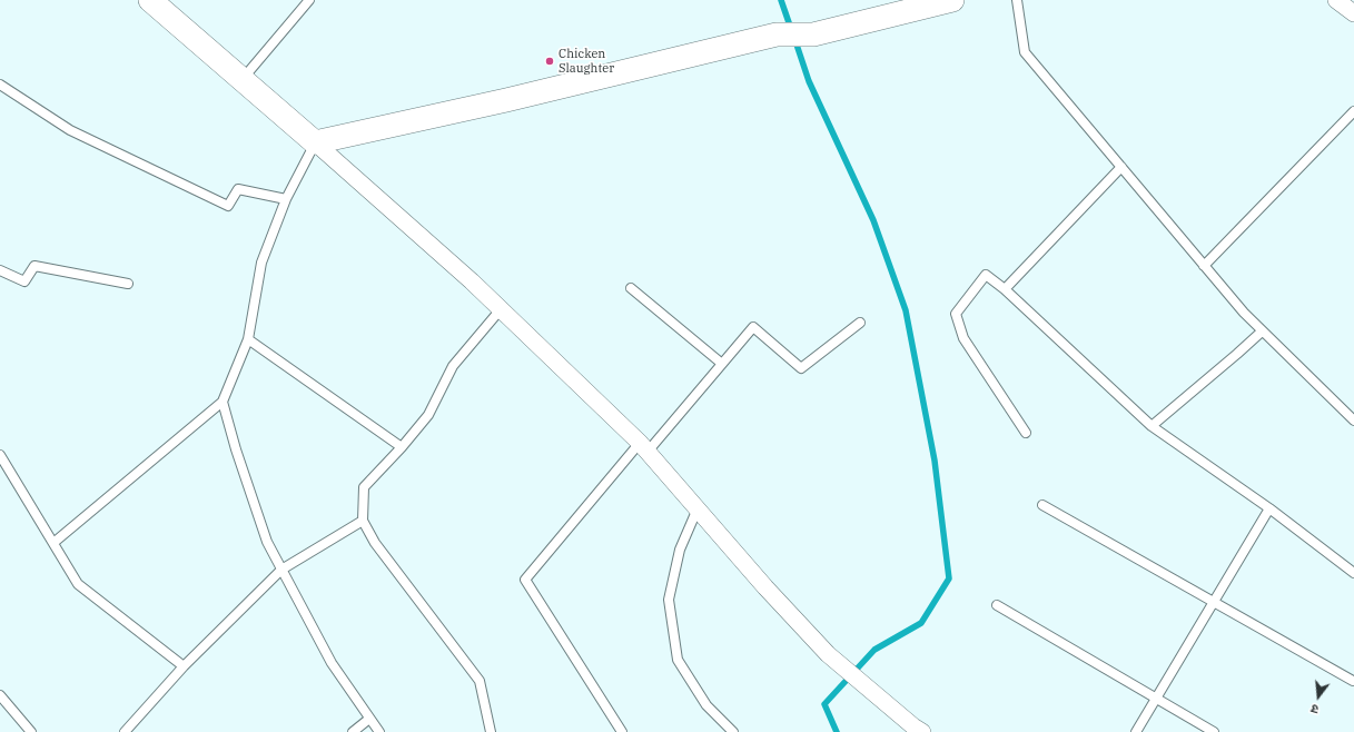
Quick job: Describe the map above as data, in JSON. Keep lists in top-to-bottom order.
{
  "places": ["Chicken Slaughter"],
  "north": "bottom"
}
